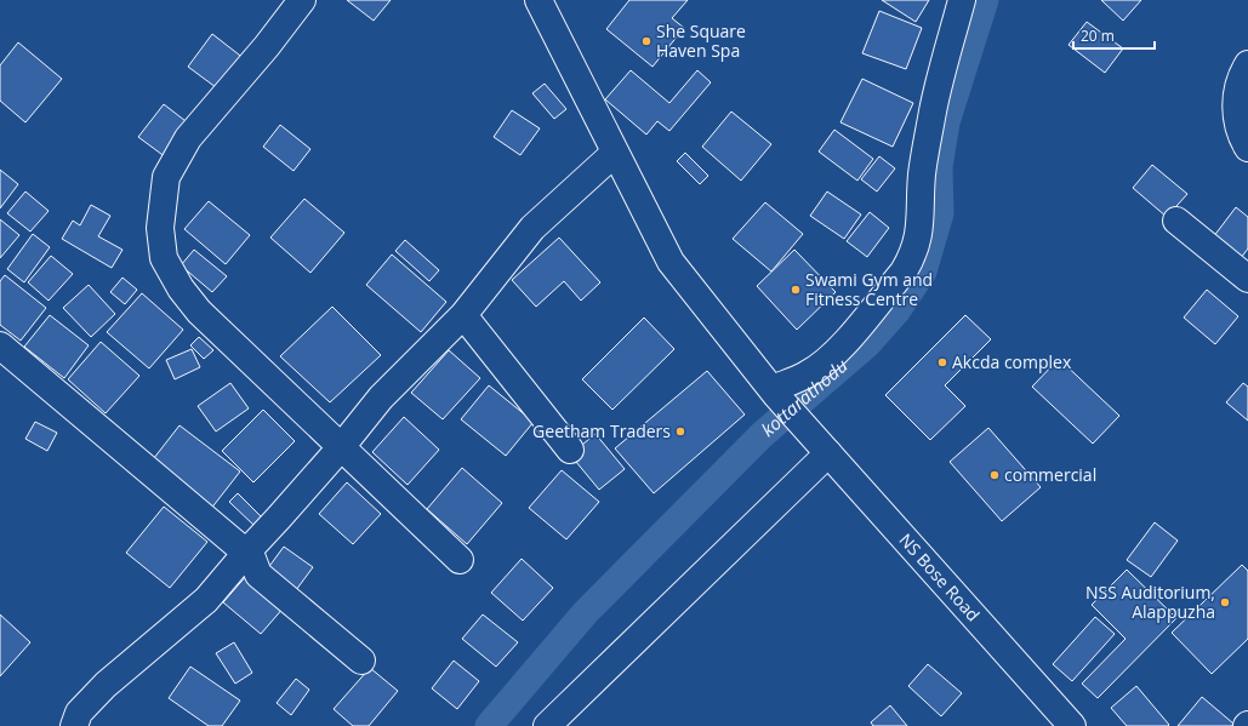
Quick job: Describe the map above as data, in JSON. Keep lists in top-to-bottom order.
{
  "streets": {
    "street": ["NS Bose Road"]
  },
  "water": ["kottarathodu"],
  "places": [
    "She Square Haven Spa",
    "Swami Gym and Fitness Centre",
    "Akcda complex",
    "Geetham Traders",
    "commercial",
    "NSS Auditorium, Alappuzha"
  ],
  "scale_bar": "20 m"
}
